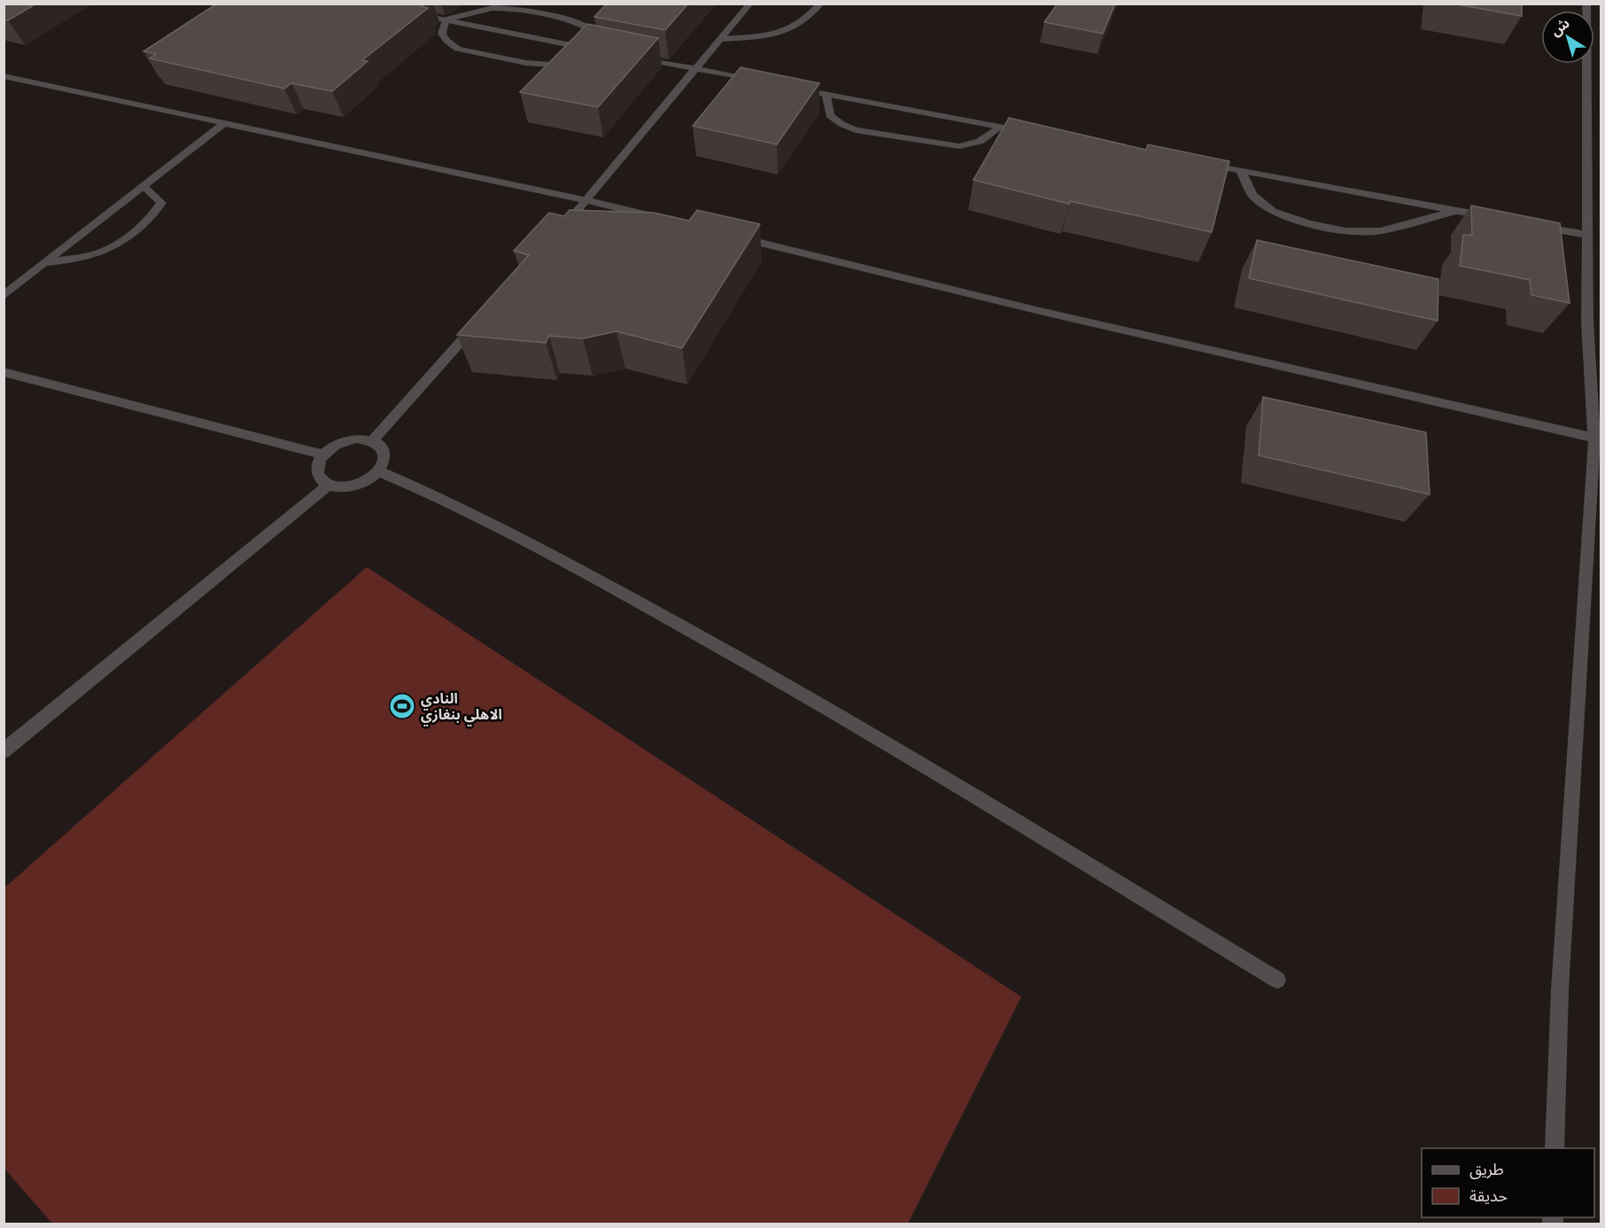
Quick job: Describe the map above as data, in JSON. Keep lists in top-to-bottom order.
{
  "places": {
    "sports": ["النادي الاهلي بنغازي"]
  },
  "legend": ["طريق", "حديقة"],
  "north": "top left"
}
